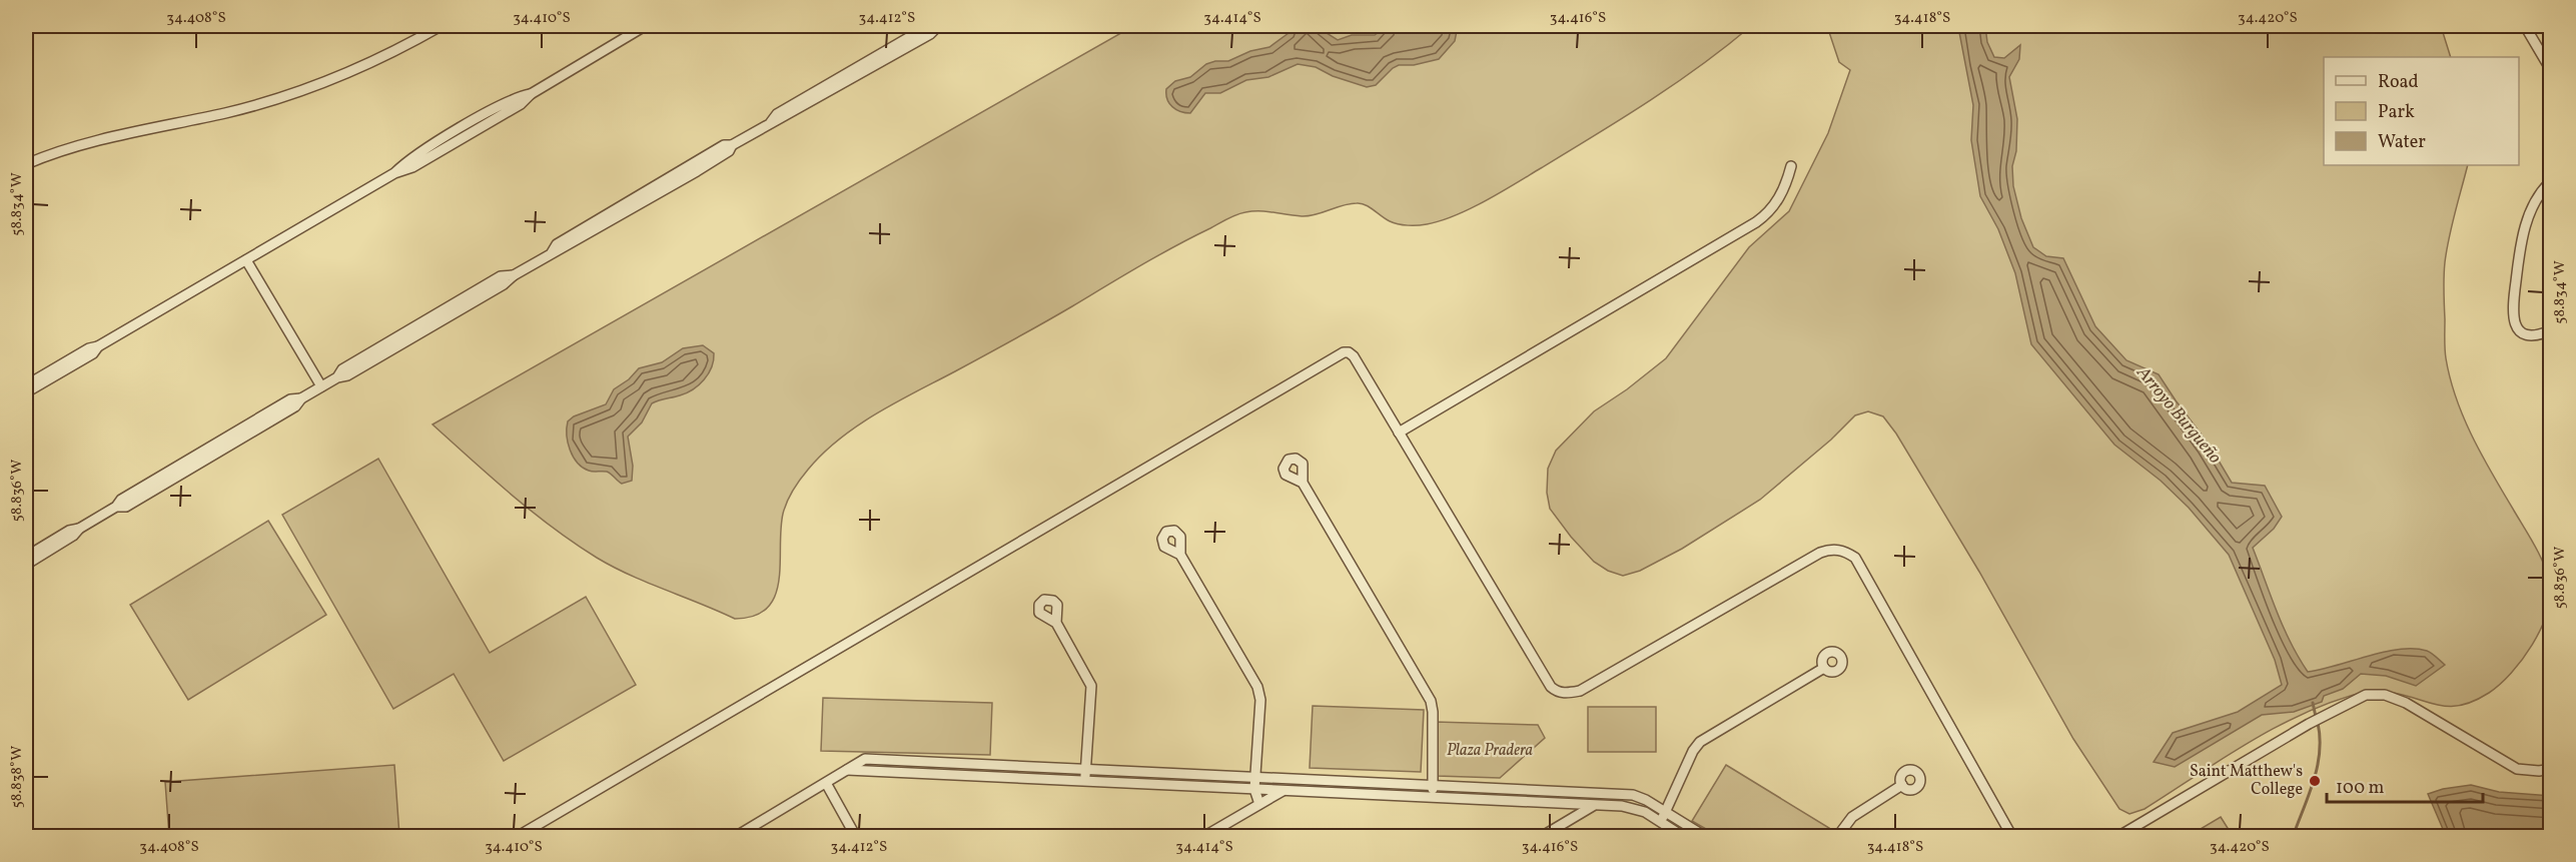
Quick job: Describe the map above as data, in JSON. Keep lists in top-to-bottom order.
{
  "water": ["Arroyo Burgueño"],
  "parks": ["Plaza Pradera"],
  "places": ["Saint Matthew's College"],
  "legend": ["Road", "Park", "Water"],
  "scale_bar": "100 m",
  "coordinates": [
    "34.408°S",
    "34.410°S",
    "34.412°S",
    "34.414°S",
    "34.416°S",
    "34.418°S",
    "34.420°S",
    "58.834°W",
    "58.836°W",
    "58.838°W"
  ]
}
